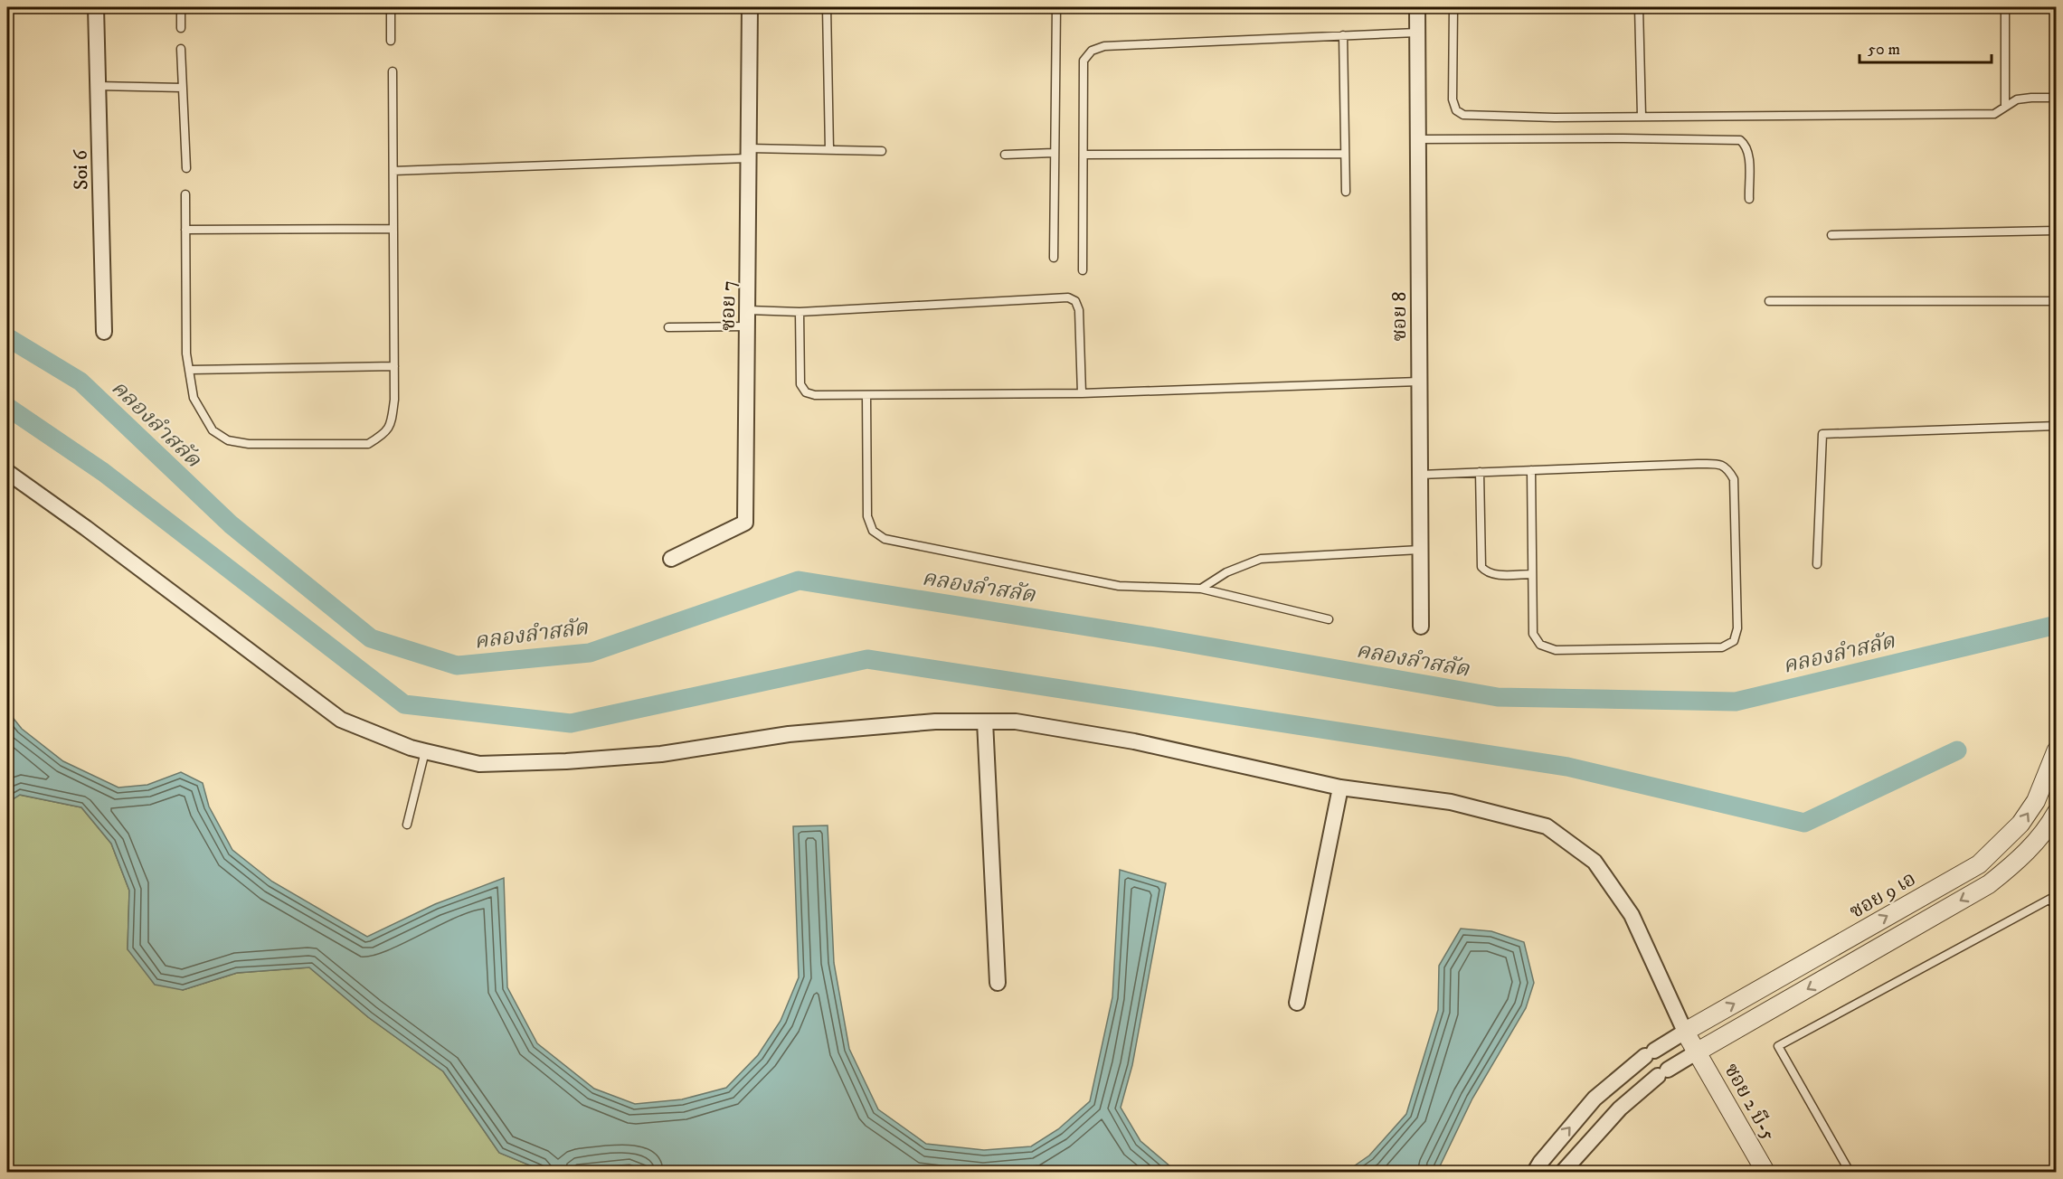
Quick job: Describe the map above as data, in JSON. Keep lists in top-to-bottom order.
{
  "streets": {
    "street": [
      "Soi 6",
      "ซอย 7",
      "ซอย 8",
      "ซอย 9 เอ",
      "ซอย 2 บี-5"
    ]
  },
  "crossings": [
    ["ซอย 9 เอ", "ซอย 2 บี-5"]
  ],
  "water": ["คลองลำสลัด"],
  "scale_bar": "50 m"
}
